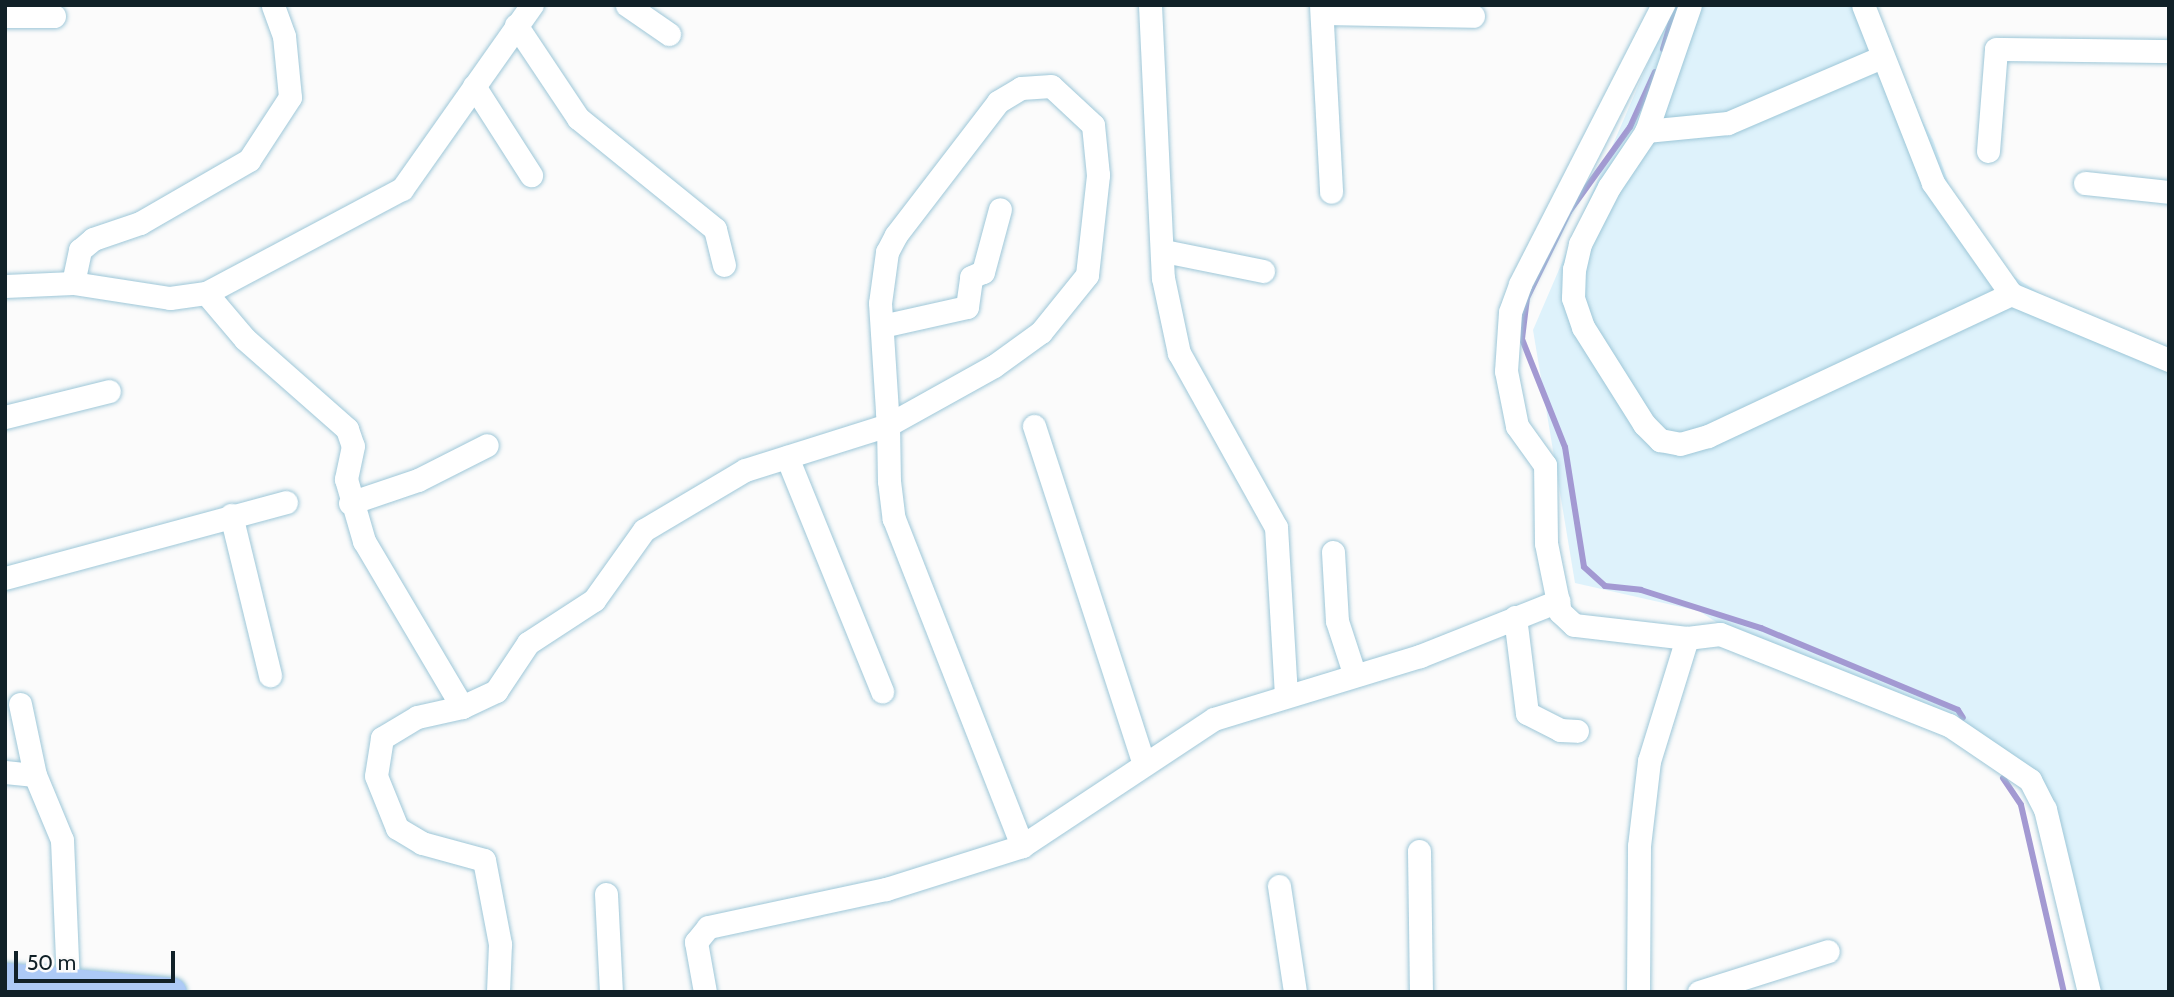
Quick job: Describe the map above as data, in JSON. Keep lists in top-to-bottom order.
{
  "scale_bar": "50 m"
}
